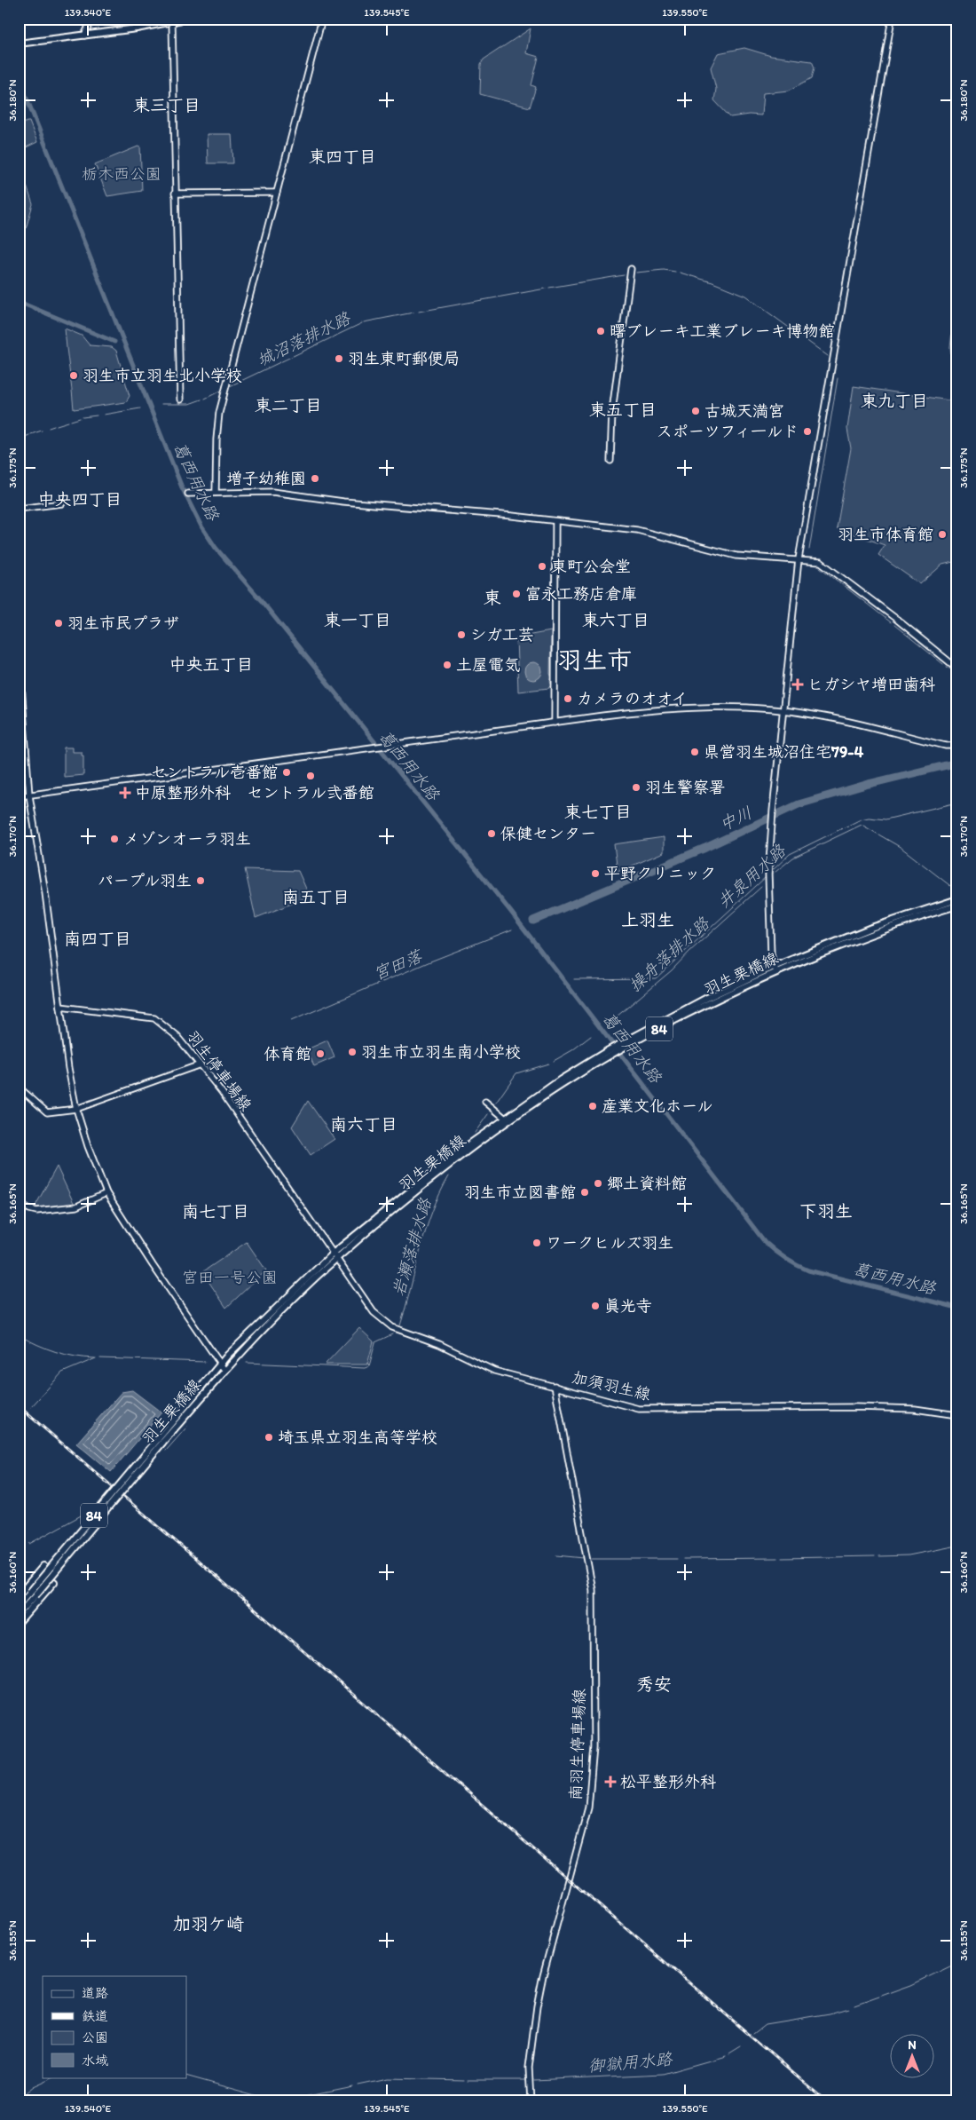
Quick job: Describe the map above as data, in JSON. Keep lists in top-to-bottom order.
{
  "streets": {
    "main road": ["羽生栗橋線", "84"],
    "street": ["羽生停車場線", "加須羽生線", "南羽生停車場線"]
  },
  "crossings": [
    ["羽生栗橋線", "羽生停車場線"],
    ["羽生栗橋線", "加須羽生線"],
    ["羽生停車場線", "加須羽生線"],
    ["加須羽生線", "南羽生停車場線"]
  ],
  "districts": [
    "東三丁目",
    "東四丁目",
    "東九丁目",
    "東二丁目",
    "東五丁目",
    "中央四丁目",
    "東",
    "東一丁目",
    "東六丁目",
    "羽生市",
    "中央五丁目",
    "東七丁目",
    "南五丁目",
    "上羽生",
    "南四丁目",
    "南六丁目",
    "南七丁目",
    "下羽生",
    "秀安",
    "加羽ケ崎"
  ],
  "water": [
    "城沼落排水路",
    "葛西用水路",
    "中川",
    "井泉用水路",
    "操舟落排水路",
    "宮田落",
    "岩瀬落排水路",
    "御獄用水路"
  ],
  "parks": ["栃木西公園", "宮田一号公園"],
  "places": {
    "other": [
      "曙ブレーキ工業ブレーキ博物館",
      "羽生東町郵便局",
      "羽生市立羽生北小学校",
      "古城天満宮",
      "スポーツフィ一ルド",
      "増子幼稚園",
      "羽生市体育館",
      "東町公会堂",
      "富永工務店倉庫",
      "羽生市民プラザ",
      "シガ工芸",
      "土屋電気",
      "カメラのオオイ",
      "県営羽生城沼住宅79-4",
      "セントラル壱番館",
      "セントラル弐番館",
      "羽生警察署",
      "保健センター",
      "メゾンオーラ羽生",
      "平野クリニック",
      "パープル羽生",
      "羽生市立羽生南小学校",
      "体育館",
      "産業文化ホール",
      "郷土資料館",
      "羽生市立図書館",
      "ワークヒルズ羽生",
      "眞光寺",
      "埼玉県立羽生高等学校"
    ],
    "health": ["ヒガシヤ増田歯科", "中原整形外科", "松平整形外科"]
  },
  "legend": [
    "道路",
    "鉄道",
    "公園",
    "水域"
  ],
  "north": "top",
  "coordinates": [
    "139.540°E",
    "139.545°E",
    "139.550°E",
    "36.180°N",
    "36.175°N",
    "36.170°N",
    "36.165°N",
    "36.160°N",
    "36.155°N"
  ]
}
